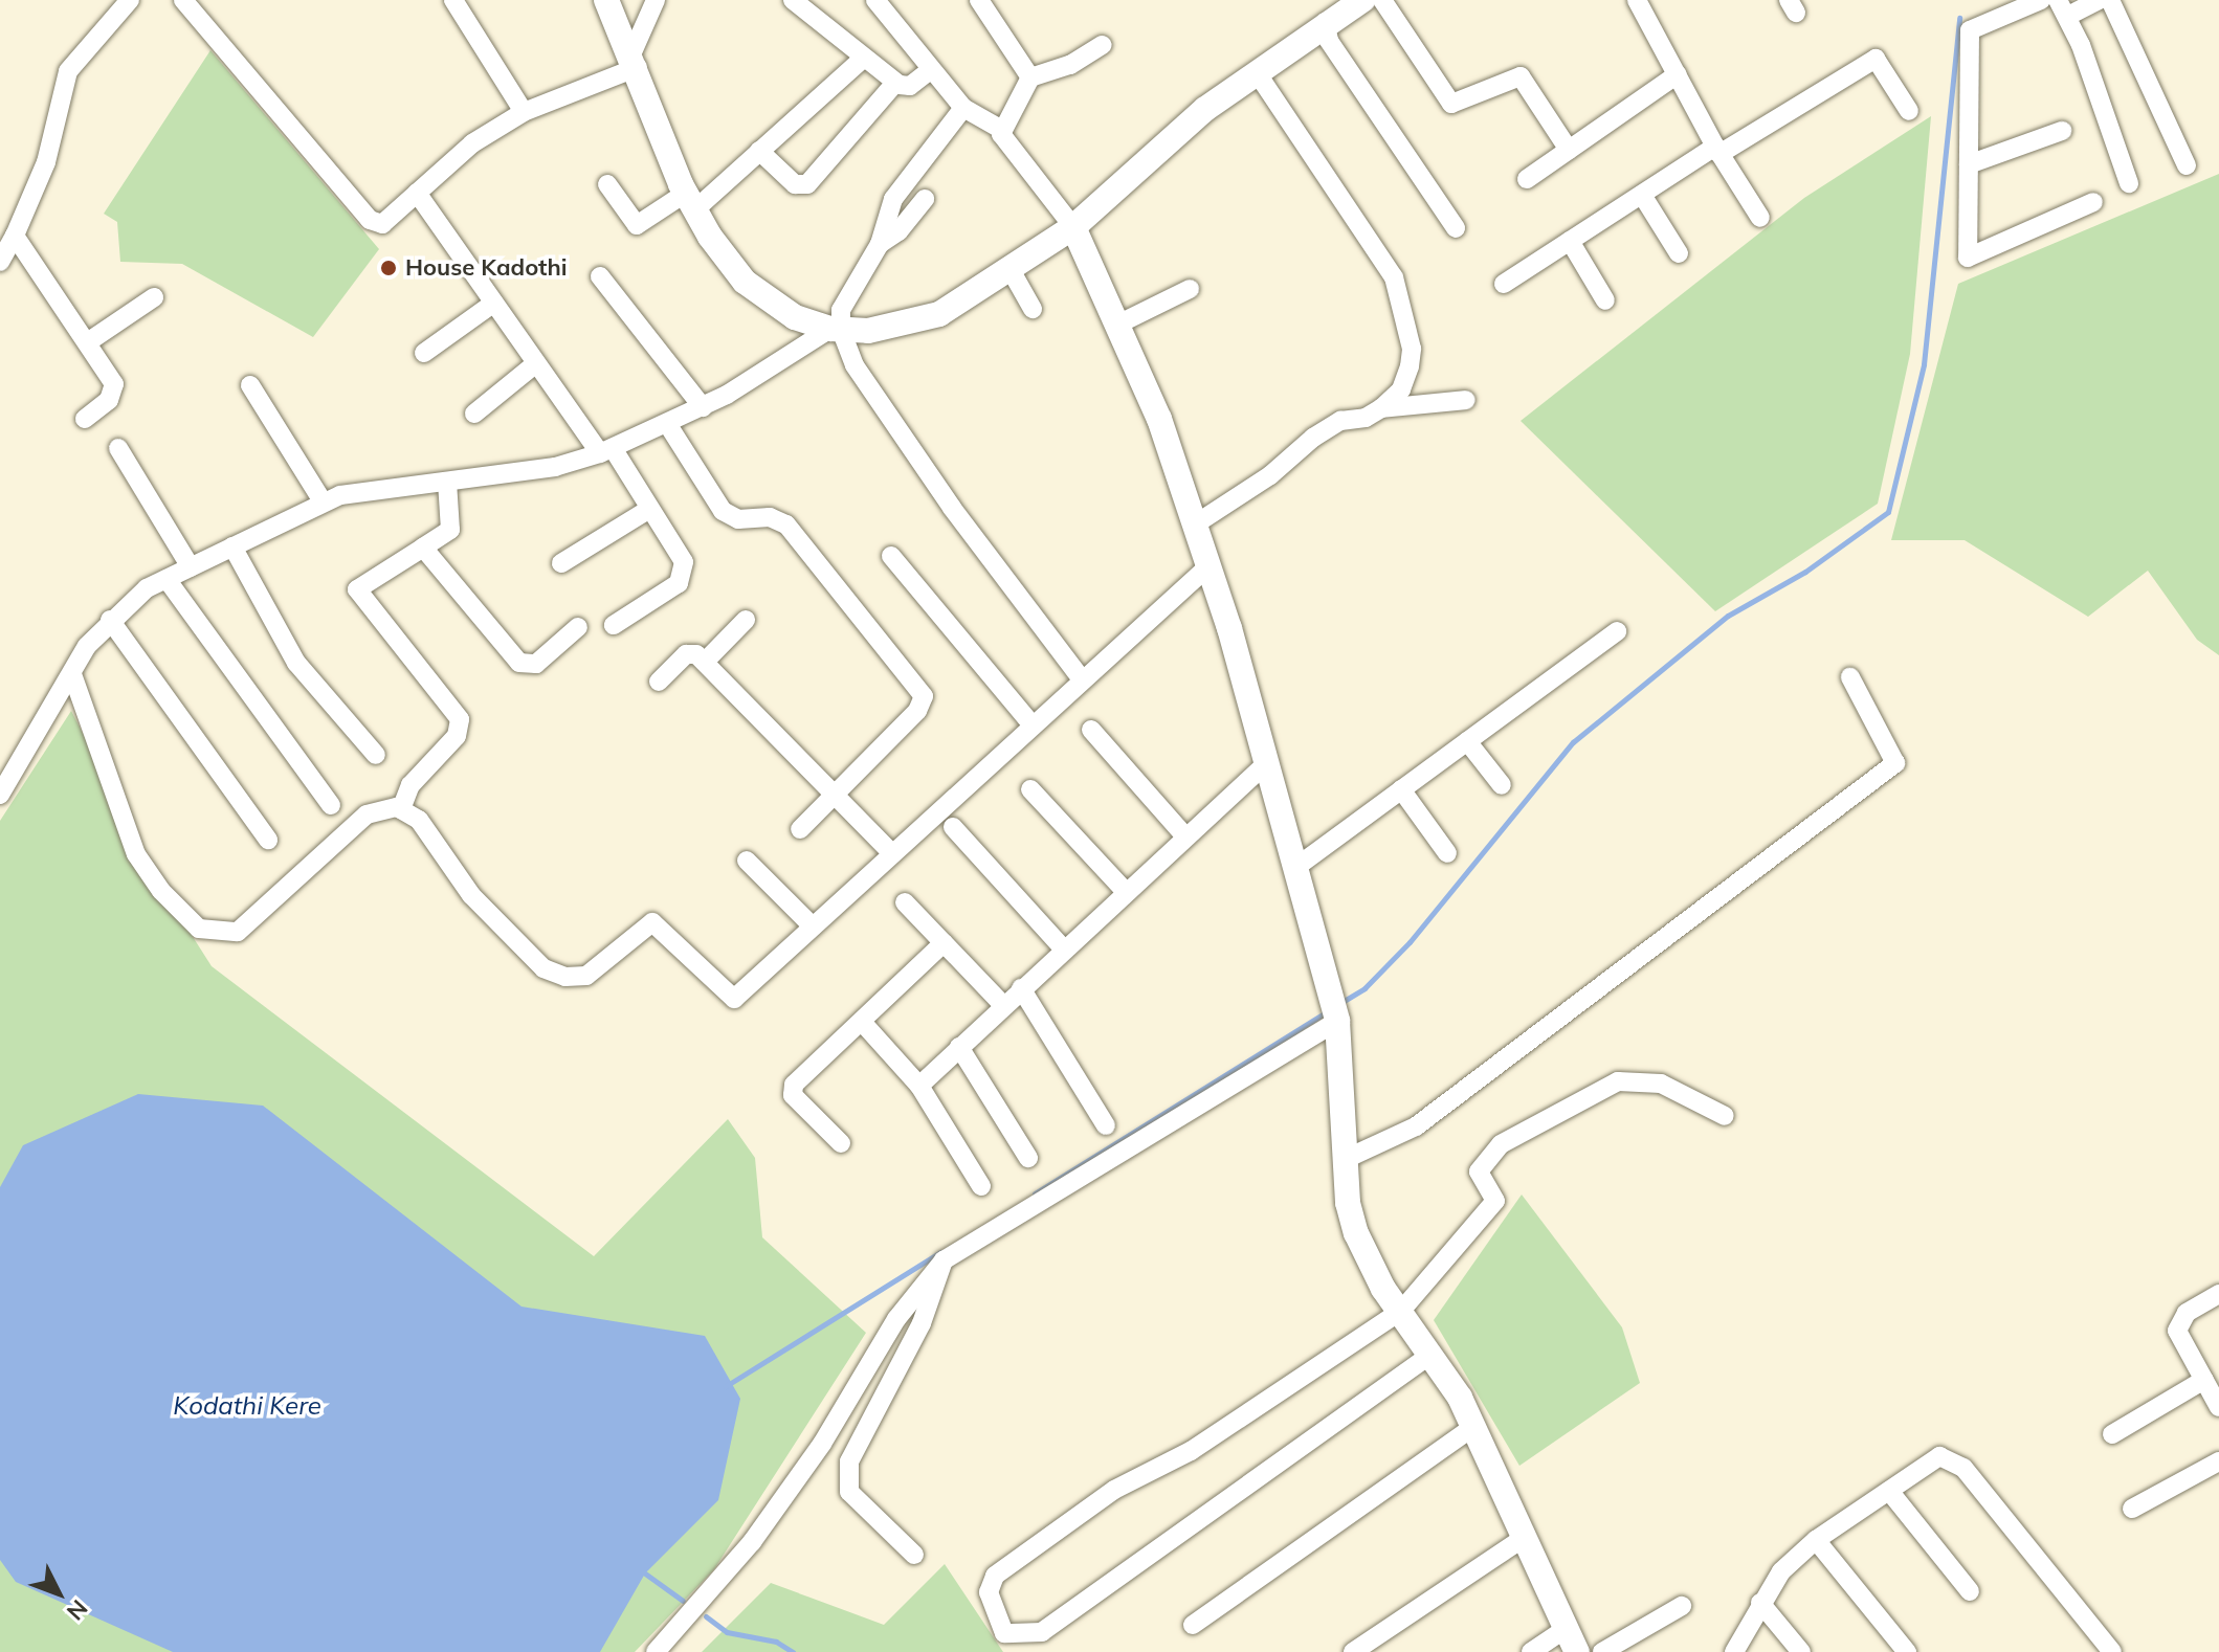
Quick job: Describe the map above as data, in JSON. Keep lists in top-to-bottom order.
{
  "water": ["Kodathi Kere"],
  "places": ["House Kadothi"],
  "north": "bottom right"
}
